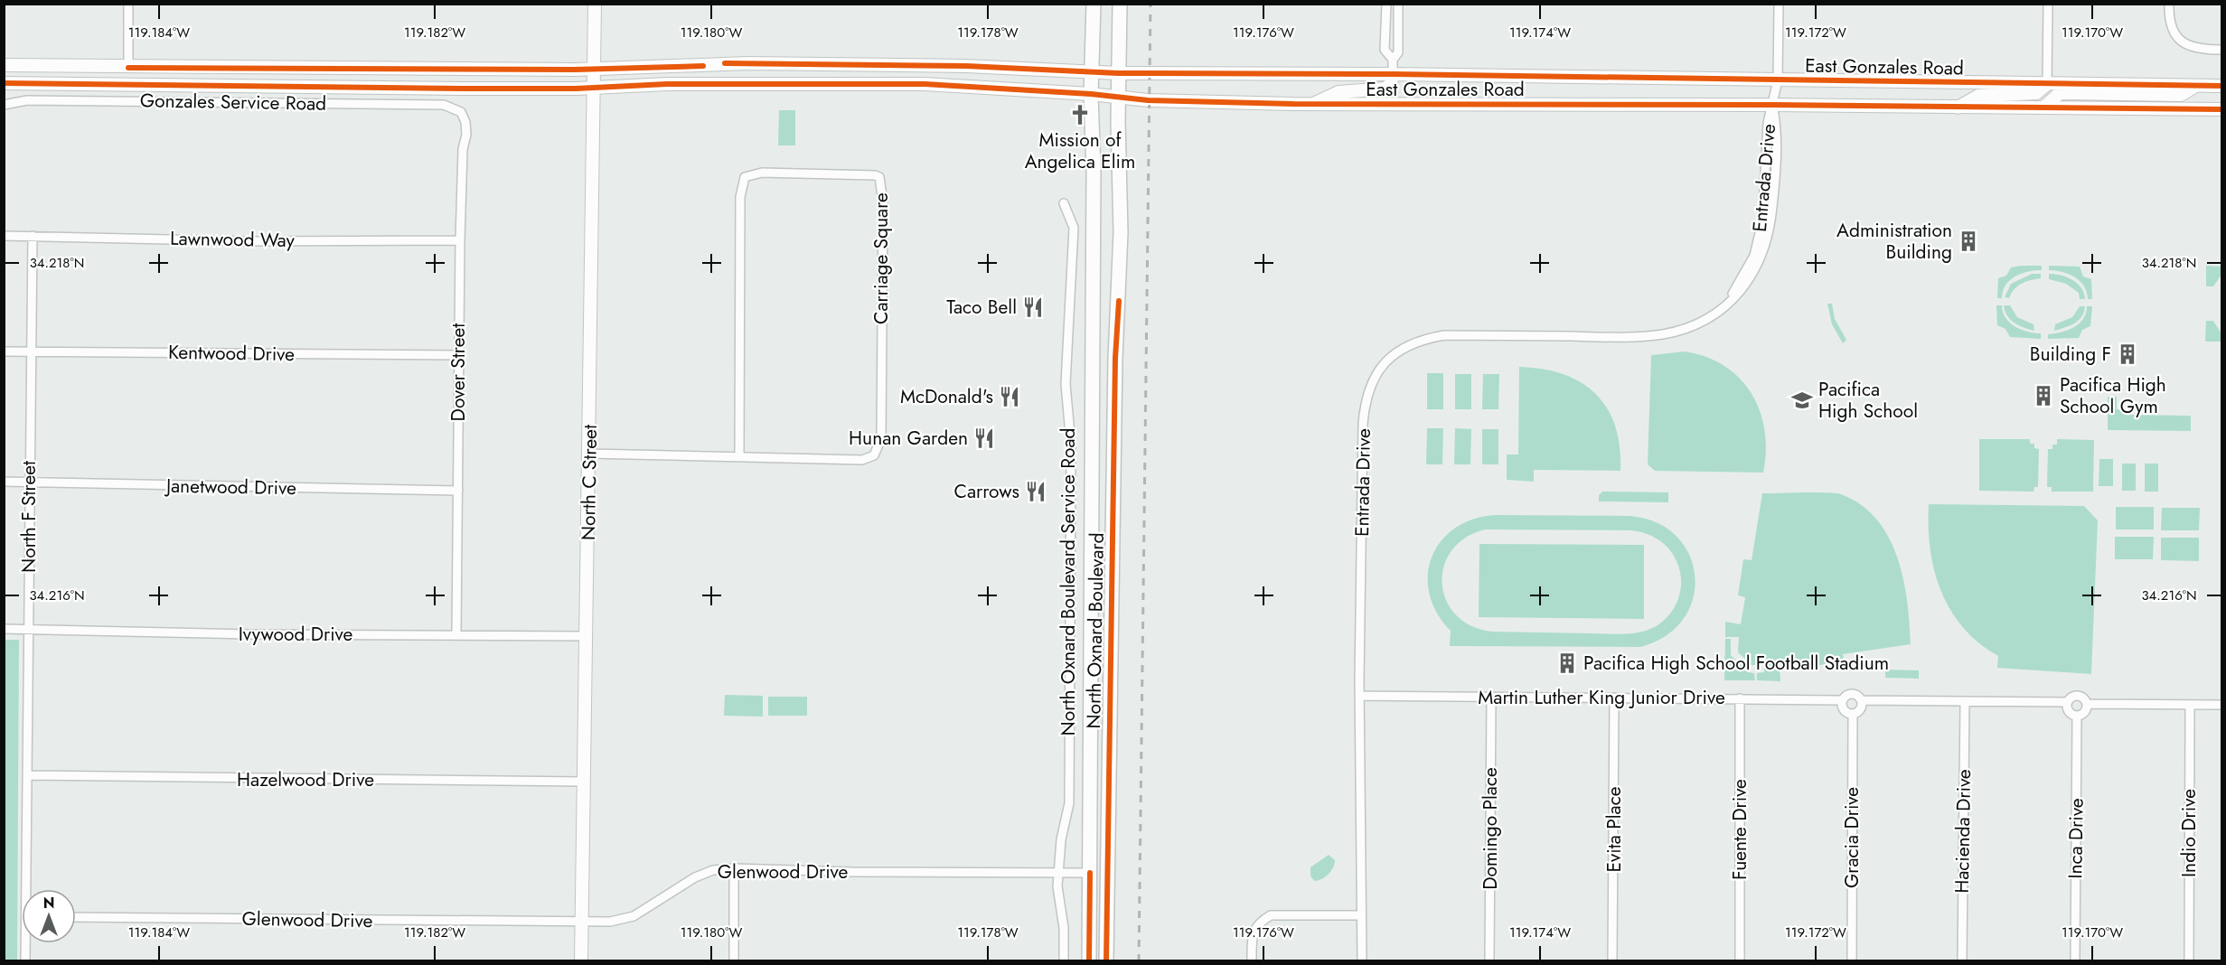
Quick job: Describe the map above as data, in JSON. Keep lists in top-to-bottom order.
{
  "streets": {
    "main road": ["East Gonzales Road", "North C Street", "North Oxnard Boulevard"],
    "street": [
      "Gonzales Service Road",
      "Entrada Drive",
      "Lawnwood Way",
      "Carriage Square",
      "Kentwood Drive",
      "Dover Street",
      "Janetwood Drive",
      "North F Street",
      "North Oxnard Boulevard Service Road",
      "Ivywood Drive",
      "Martin Luther King Junior Drive",
      "Hazelwood Drive",
      "Domingo Place",
      "Evita Place",
      "Fuente Drive",
      "Hacienda Drive",
      "Indio Drive",
      "Gracia Drive",
      "Inca Drive",
      "Glenwood Drive"
    ]
  },
  "crossings": [
    ["East Gonzales Road", "Entrada Drive"],
    ["East Gonzales Road", "North C Street"],
    ["East Gonzales Road", "North Oxnard Boulevard"],
    ["Gonzales Service Road", "Dover Street"],
    ["Entrada Drive", "Martin Luther King Junior Drive"],
    ["Lawnwood Way", "Dover Street"],
    ["Lawnwood Way", "North F Street"],
    ["Carriage Square", "North C Street"],
    ["Kentwood Drive", "Dover Street"],
    ["Kentwood Drive", "North F Street"],
    ["Dover Street", "Janetwood Drive"],
    ["Dover Street", "Ivywood Drive"],
    ["North C Street", "Ivywood Drive"],
    ["North C Street", "Hazelwood Drive"],
    ["North C Street", "Glenwood Drive"],
    ["Janetwood Drive", "North F Street"],
    ["North F Street", "Ivywood Drive"],
    ["North F Street", "Hazelwood Drive"],
    ["North Oxnard Boulevard Service Road", "Glenwood Drive"],
    ["North Oxnard Boulevard", "Glenwood Drive"],
    ["Martin Luther King Junior Drive", "Domingo Place"],
    ["Martin Luther King Junior Drive", "Evita Place"],
    ["Martin Luther King Junior Drive", "Fuente Drive"],
    ["Martin Luther King Junior Drive", "Gracia Drive"]
  ],
  "places": {
    "church": ["Mission of Angelica Elim"],
    "building": [
      "Administration Building",
      "Building F",
      "Pacifica High School Gym",
      "Pacifica High School Football Stadium"
    ],
    "restaurant": [
      "Taco Bell",
      "McDonald's",
      "Hunan Garden",
      "Carrows"
    ],
    "school or university": ["Pacifica High School"]
  },
  "north": "top",
  "coordinates": [
    "119.184°W",
    "119.182°W",
    "119.180°W",
    "119.178°W",
    "119.176°W",
    "119.174°W",
    "119.172°W",
    "119.170°W",
    "34.218°N",
    "34.216°N"
  ]
}
